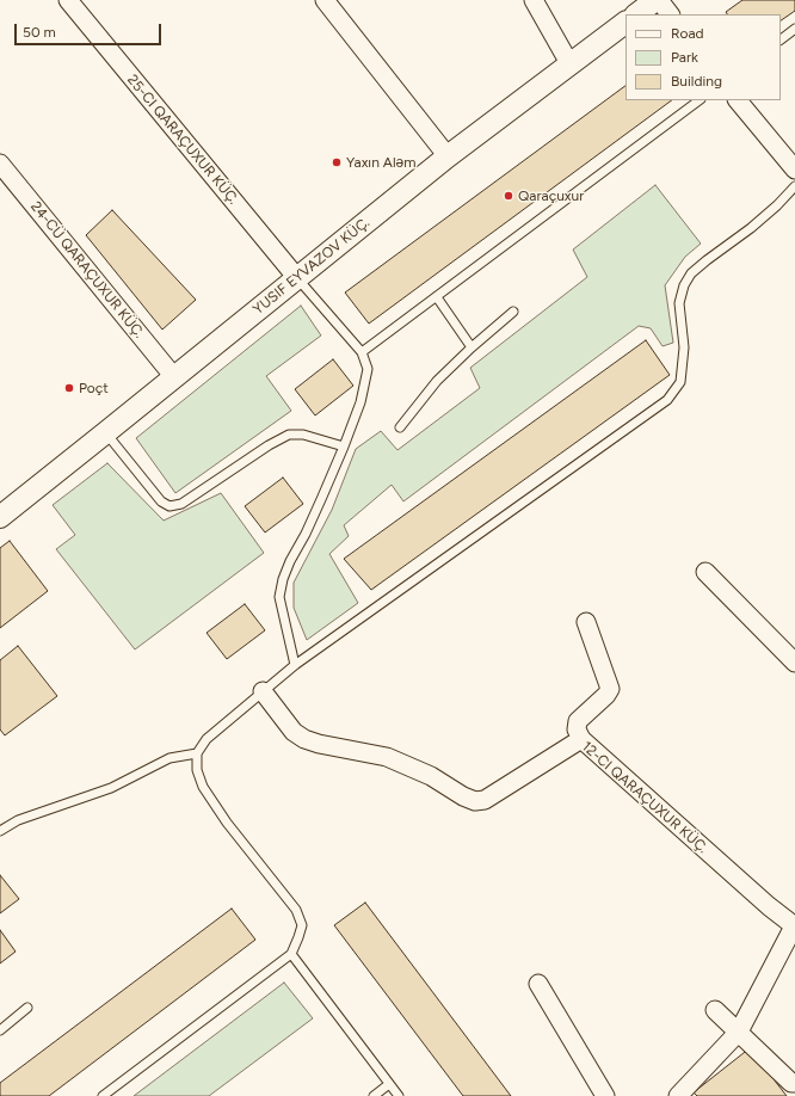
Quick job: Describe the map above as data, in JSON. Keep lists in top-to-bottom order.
{
  "streets": {
    "street": [
      "25-CI QARAÇUXUR KÜÇ.",
      "YUSIF EYVAZOV KÜÇ.",
      "24-CÜ QARAÇUXUR KÜÇ.",
      "12-CI QARAÇUXUR KÜÇ."
    ]
  },
  "crossings": [
    ["25-CI QARAÇUXUR KÜÇ.", "YUSIF EYVAZOV KÜÇ."],
    ["YUSIF EYVAZOV KÜÇ.", "24-CÜ QARAÇUXUR KÜÇ."]
  ],
  "places": ["Yaxın Aləm", "Qaraçuxur", "Poçt"],
  "legend": ["Road", "Park", "Building"],
  "scale_bar": "50 m"
}
